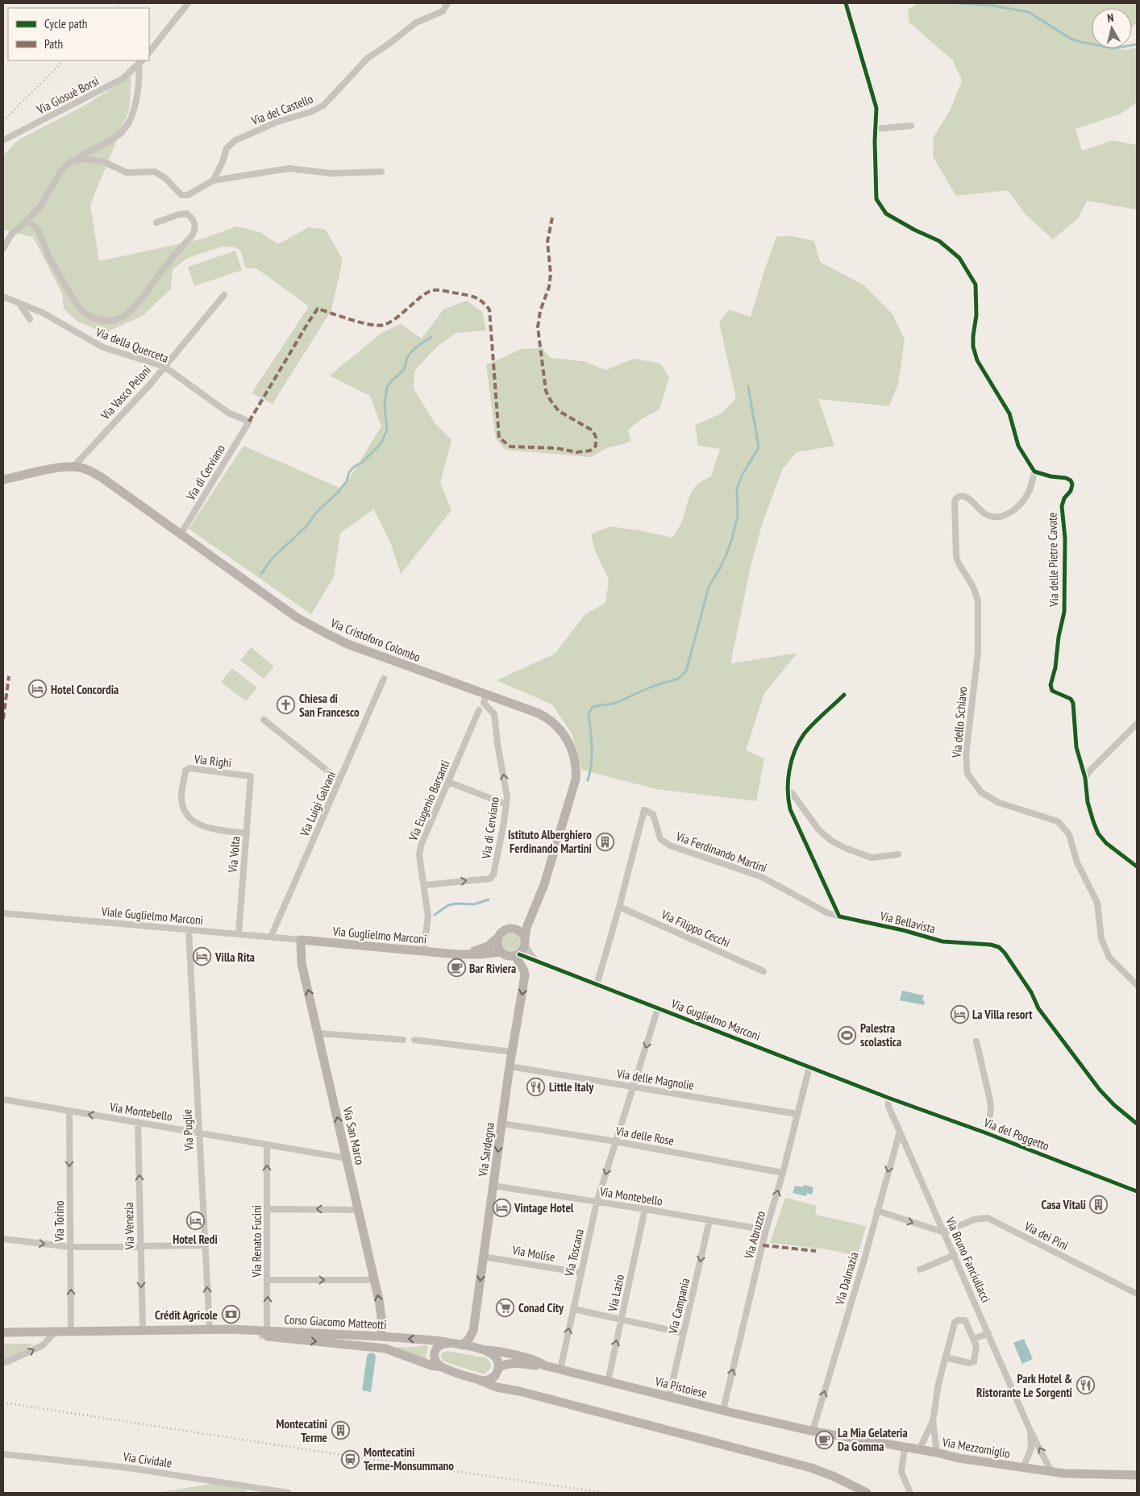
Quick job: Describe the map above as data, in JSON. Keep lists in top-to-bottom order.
{
  "streets": {
    "main road": [
      "Via Cristoforo Colombo",
      "Via Guglielmo Marconi",
      "Via San Marco",
      "Via Sardegna",
      "Corso Giacomo Matteotti",
      "Via Pistoiese",
      "Via Mezzomiglio"
    ],
    "street": [
      "Via Giosuè Borsi",
      "Via del Castello",
      "Via della Querceta",
      "Via Vasco Peloni",
      "Via di Cerviano",
      "Via delle Pietre Cavate",
      "Via dello Schiavo",
      "Via Righi",
      "Via Eugenio Barsanti",
      "Via Luigi Galvani",
      "Via Ferdinando Martini",
      "Via Volta",
      "Viale Guglielmo Marconi",
      "Via Bellavista",
      "Via Filippo Cecchi",
      "Via delle Magnolie",
      "Via Montebello",
      "Via Puglie",
      "Via del Poggetto",
      "Via delle Rose",
      "Via Torino",
      "Via Venezia",
      "Via Abruzzo",
      "Via dei Pini",
      "Via Renato Fucini",
      "Via Toscana",
      "Via Molise",
      "Via Bruno Fanciullacci",
      "Via Dalmazia",
      "Via Lazio",
      "Via Campania",
      "Via Cividale"
    ]
  },
  "crossings": [
    ["Via della Querceta", "Via Vasco Peloni"],
    ["Via della Querceta", "Via di Cerviano"],
    ["Via Vasco Peloni", "Via Cristoforo Colombo"],
    ["Via di Cerviano", "Via Cristoforo Colombo"],
    ["Via di Cerviano", "Via Eugenio Barsanti"],
    ["Via delle Pietre Cavate", "Via dello Schiavo"],
    ["Via Cristoforo Colombo", "Via Guglielmo Marconi"],
    ["Via Cristoforo Colombo", "Via Sardegna"],
    ["Via Righi", "Via Volta"],
    ["Via Eugenio Barsanti", "Via Guglielmo Marconi"],
    ["Via Luigi Galvani", "Viale Guglielmo Marconi"],
    ["Via Ferdinando Martini", "Via Bellavista"],
    ["Via Ferdinando Martini", "Via Filippo Cecchi"],
    ["Via Ferdinando Martini", "Via Guglielmo Marconi"],
    ["Via Volta", "Viale Guglielmo Marconi"],
    ["Viale Guglielmo Marconi", "Via Guglielmo Marconi"],
    ["Viale Guglielmo Marconi", "Via Puglie"],
    ["Viale Guglielmo Marconi", "Via San Marco"],
    ["Via Guglielmo Marconi", "Via del Poggetto"],
    ["Via Guglielmo Marconi", "Via San Marco"],
    ["Via Guglielmo Marconi", "Via Sardegna"],
    ["Via Guglielmo Marconi", "Via Abruzzo"],
    ["Via Guglielmo Marconi", "Via Toscana"],
    ["Via Guglielmo Marconi", "Via Bruno Fanciullacci"],
    ["Via delle Magnolie", "Via Sardegna"],
    ["Via delle Magnolie", "Via Abruzzo"],
    ["Via delle Magnolie", "Via Toscana"],
    ["Via Montebello", "Via Puglie"],
    ["Via Montebello", "Via San Marco"],
    ["Via Montebello", "Via Sardegna"],
    ["Via Montebello", "Via Torino"],
    ["Via Montebello", "Via Venezia"],
    ["Via Montebello", "Via Abruzzo"],
    ["Via Montebello", "Via Renato Fucini"],
    ["Via Montebello", "Via Toscana"],
    ["Via Montebello", "Via Lazio"],
    ["Via Montebello", "Via Campania"],
    ["Via Puglie", "Corso Giacomo Matteotti"],
    ["Via del Poggetto", "Via Bruno Fanciullacci"],
    ["Via San Marco", "Corso Giacomo Matteotti"],
    ["Via delle Rose", "Via Sardegna"],
    ["Via delle Rose", "Via Abruzzo"],
    ["Via delle Rose", "Via Toscana"],
    ["Via Sardegna", "Via Molise"],
    ["Via Sardegna", "Corso Giacomo Matteotti"],
    ["Via Sardegna", "Via Pistoiese"],
    ["Via Torino", "Corso Giacomo Matteotti"],
    ["Via Venezia", "Corso Giacomo Matteotti"],
    ["Via Abruzzo", "Via Pistoiese"],
    ["Via dei Pini", "Via Bruno Fanciullacci"],
    ["Via Renato Fucini", "Corso Giacomo Matteotti"],
    ["Via Toscana", "Via Molise"],
    ["Via Toscana", "Via Pistoiese"],
    ["Via Bruno Fanciullacci", "Via Dalmazia"],
    ["Via Bruno Fanciullacci", "Via Mezzomiglio"],
    ["Via Dalmazia", "Via Pistoiese"],
    ["Via Dalmazia", "Via Mezzomiglio"],
    ["Via Lazio", "Via Pistoiese"],
    ["Via Campania", "Via Pistoiese"],
    ["Corso Giacomo Matteotti", "Via Pistoiese"],
    ["Via Pistoiese", "Via Mezzomiglio"]
  ],
  "one_way": [
    "Via San Marco",
    "Via Sardegna",
    "Via Abruzzo",
    "Via Renato Fucini",
    "Via Lazio",
    "Via Campania"
  ],
  "places": {
    "hotel": [
      "Hotel Concordia",
      "Villa Rita",
      "La Villa resort",
      "Vintage Hotel",
      "Hotel Redi"
    ],
    "church": ["Chiesa di San Francesco"],
    "building": ["Istituto Alberghiero Ferdinando Martini", "Casa Vitali", "Montecatini Terme"],
    "cafe": ["Bar Riviera", "La Mia Gelateria Da Gomma"],
    "sports": ["Palestra scolastica"],
    "restaurant": ["Little Italy", "Park Hotel & Ristorante Le Sorgenti"],
    "supermarket": ["Conad City"],
    "bank": ["Crédit Agricole"],
    "station": ["Montecatini Terme-Monsummano"]
  },
  "legend": ["Cycle path", "Path"],
  "north": "top"
}
